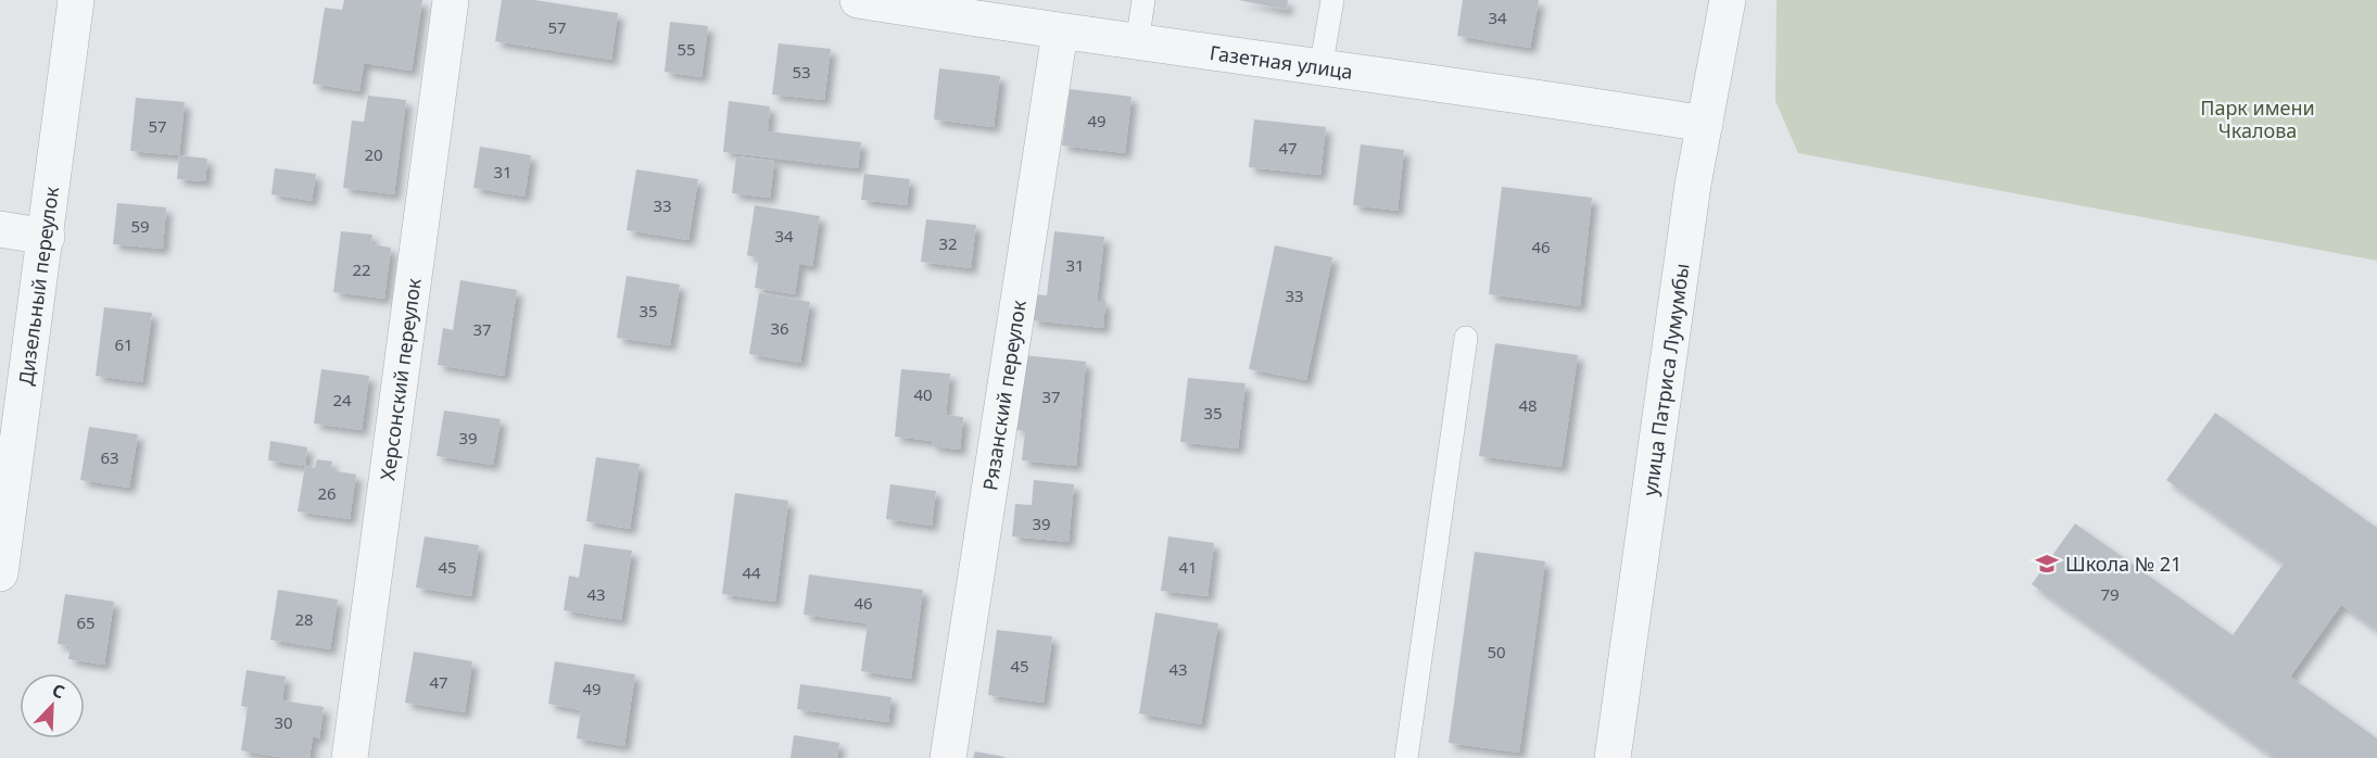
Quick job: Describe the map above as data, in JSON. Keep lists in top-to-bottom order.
{
  "streets": {
    "street": [
      "Газетная улица",
      "Дизельный переулок",
      "улица Патриса Лумумбы",
      "Херсонский переулок",
      "Рязанский переулок"
    ]
  },
  "crossings": [
    ["Газетная улица", "улица Патриса Лумумбы"],
    ["Газетная улица", "Рязанский переулок"]
  ],
  "parks": ["Парк имени Чкалова"],
  "places": {
    "school or university": ["Школа № 21"]
  },
  "house_numbers": [
    "34",
    "57",
    "55",
    "53",
    "49",
    "57",
    "47",
    "20",
    "31",
    "33",
    "59",
    "34",
    "32",
    "46",
    "31",
    "22",
    "33",
    "35",
    "36",
    "37",
    "61",
    "40",
    "37",
    "24",
    "48",
    "35",
    "39",
    "63",
    "26",
    "39",
    "45",
    "41",
    "44",
    "43",
    "79",
    "46",
    "28",
    "65",
    "50",
    "45",
    "43",
    "47",
    "49",
    "30"
  ],
  "north": "top right"
}
